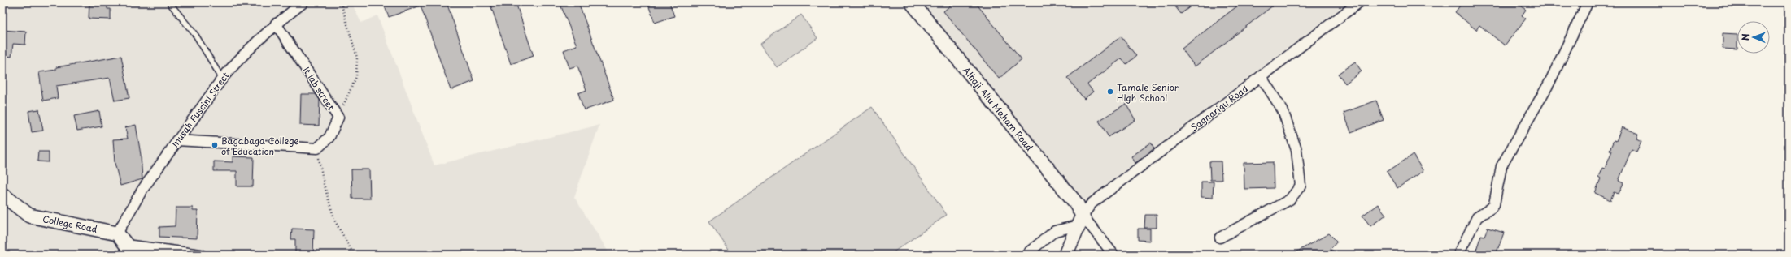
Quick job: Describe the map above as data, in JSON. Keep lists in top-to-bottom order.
{
  "streets": {
    "street": [
      "It lab street",
      "Sagnarigu Road",
      "Alhaji Aliu Maham Road",
      "Inusah Fuseini Street",
      "College Road"
    ]
  },
  "crossings": [
    ["It lab street", "Inusah Fuseini Street"],
    ["Sagnarigu Road", "Alhaji Aliu Maham Road"],
    ["Inusah Fuseini Street", "College Road"]
  ],
  "places": ["Tamale Senior High School", "Bagabaga College of Education"],
  "north": "left"
}
